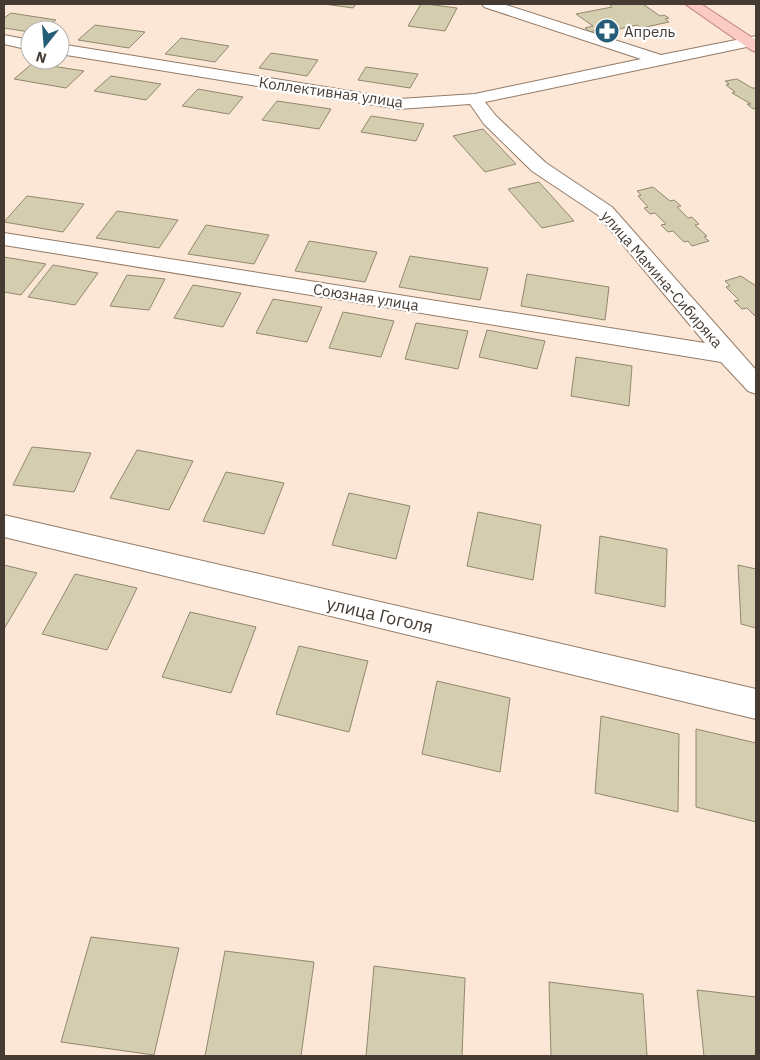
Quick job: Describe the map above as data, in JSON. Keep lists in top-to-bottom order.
{
  "streets": {
    "street": [
      "Коллективная улица",
      "улица Мамина-Сибиряка",
      "Союзная улица",
      "улица Гоголя"
    ]
  },
  "crossings": [
    ["Коллективная улица", "улица Мамина-Сибиряка"],
    ["улица Мамина-Сибиряка", "Союзная улица"]
  ],
  "places": {
    "pharmacy": ["Апрель"]
  },
  "north": "bottom"
}
